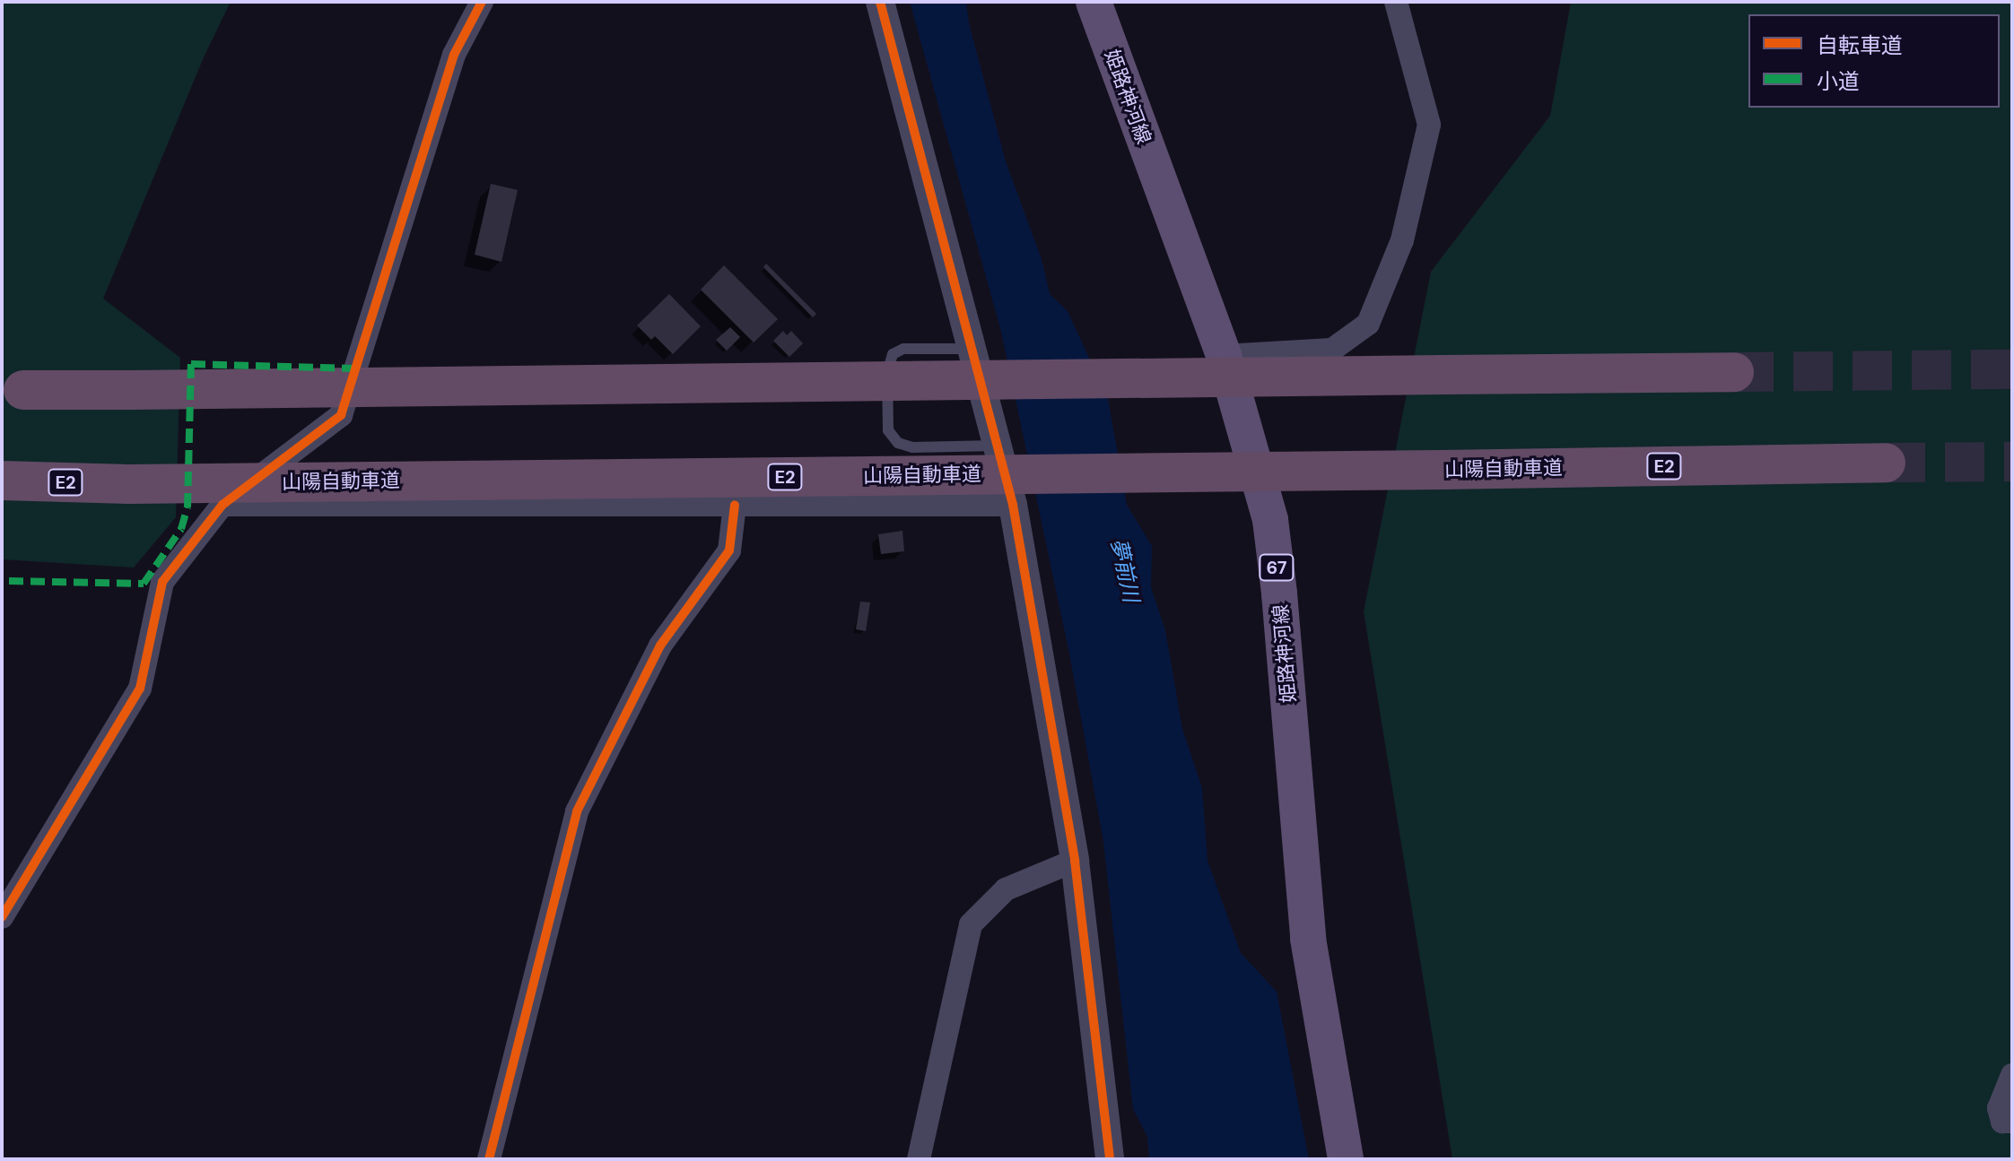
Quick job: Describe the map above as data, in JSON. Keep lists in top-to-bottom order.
{
  "streets": {
    "highway": ["E2", "山陽自動車道"],
    "main road": ["姫路神河線", "67"]
  },
  "water": ["夢前川"],
  "legend": ["自転車道", "小道"]
}
